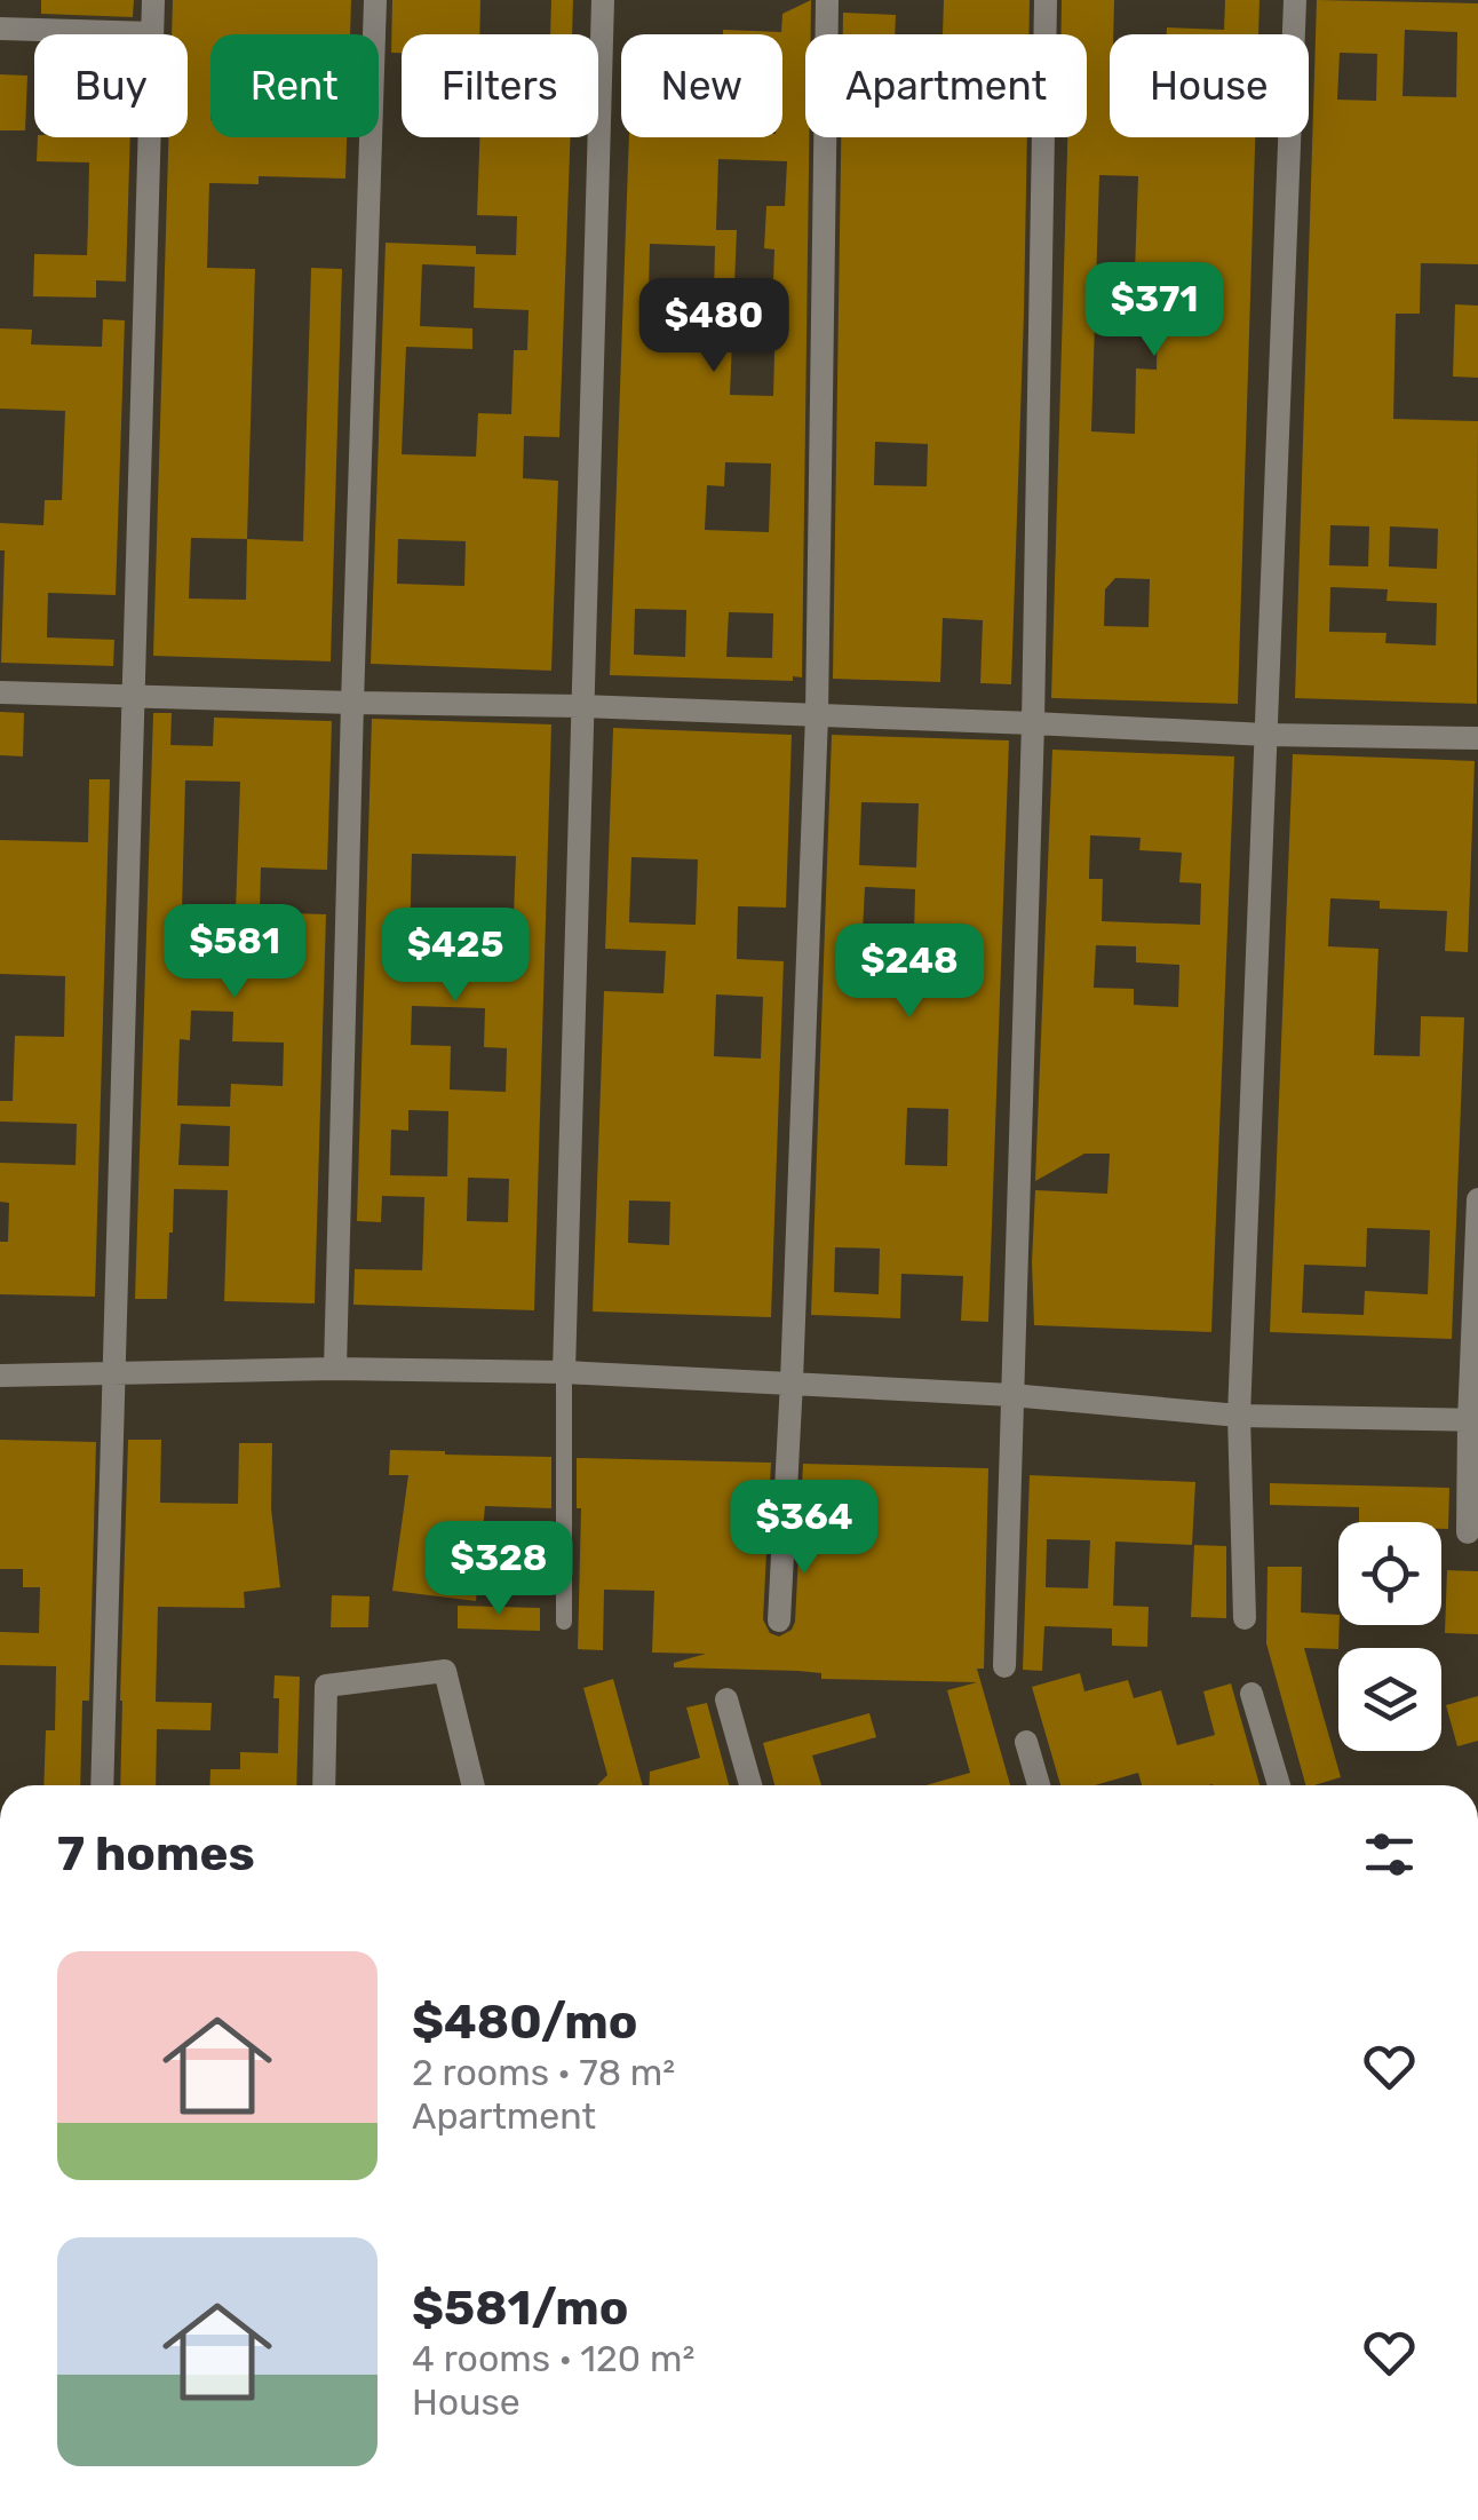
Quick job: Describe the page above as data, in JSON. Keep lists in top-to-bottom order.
{
  "page": {
    "chip": [
      "Buy",
      "Rent",
      "Filters",
      "New",
      "Apartment",
      "House"
    ],
    "price": [
      "$371",
      "$480",
      "$581",
      "$425",
      "$248",
      "$364",
      "$328"
    ],
    "heading": "7 homes",
    "list": [
      {
        "name": "$480/mo",
        "note": "2 rooms · 78 m² · Apartment"
      },
      {
        "name": "$581/mo",
        "note": "4 rooms · 120 m² · House"
      }
    ]
  }
}
